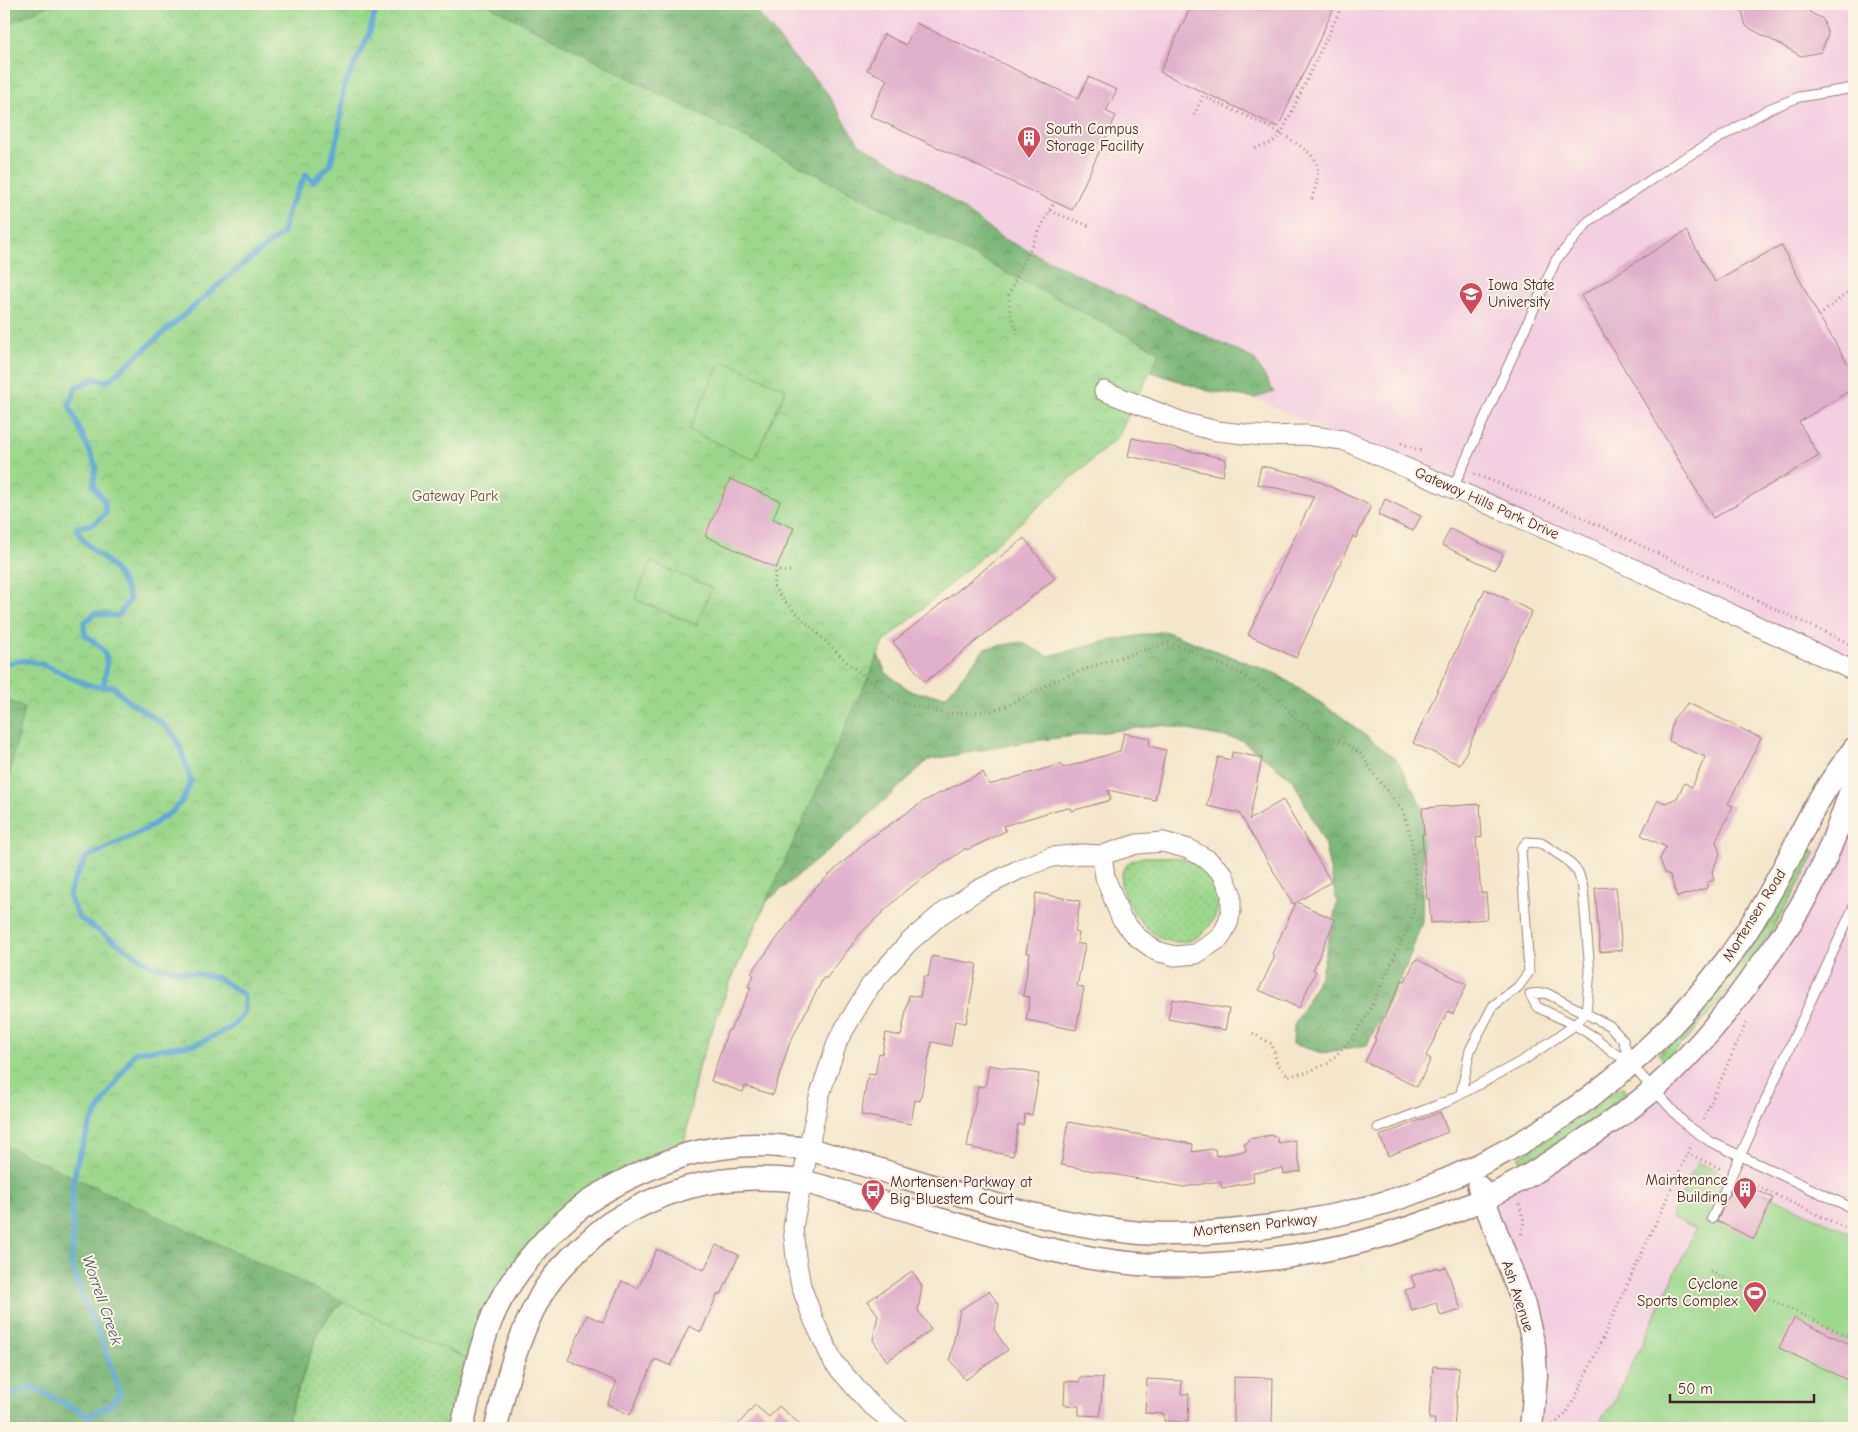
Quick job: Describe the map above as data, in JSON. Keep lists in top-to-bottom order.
{
  "streets": {
    "street": [
      "Gateway Hills Park Drive",
      "Mortensen Road",
      "Mortensen Parkway",
      "Ash Avenue"
    ]
  },
  "crossings": [
    ["Mortensen Road", "Mortensen Parkway"],
    ["Mortensen Parkway", "Ash Avenue"]
  ],
  "water": ["Worrell Creek"],
  "parks": ["Gateway Park"],
  "places": {
    "building": ["South Campus Storage Facility", "Maintenance Building"],
    "school or university": ["Iowa State University"],
    "bus stop": ["Mortensen Parkway at Big Bluestem Court"],
    "sports": ["Cyclone Sports Complex"]
  },
  "scale_bar": "50 m"
}
